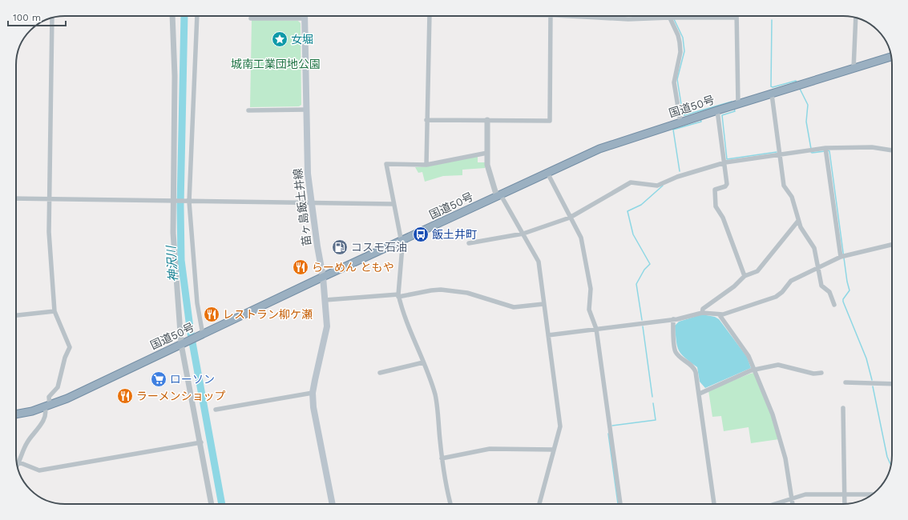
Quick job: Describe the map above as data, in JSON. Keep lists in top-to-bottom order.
{
  "streets": {
    "highway": ["国道50号"],
    "main road": ["苗ヶ島飯土井線"]
  },
  "crossings": [
    ["国道50号", "苗ヶ島飯土井線"]
  ],
  "water": ["神沢川"],
  "parks": ["城南工業団地公園"],
  "places": {
    "place": ["女堀"],
    "bus stop": ["飯土井町"],
    "fuel station": ["コスモ石油"],
    "restaurant": ["らーめん ともや", "レストラン柳ケ瀬", "ラーメンショップ"],
    "supermarket": ["ローソン"]
  },
  "scale_bar": "100 m"
}
